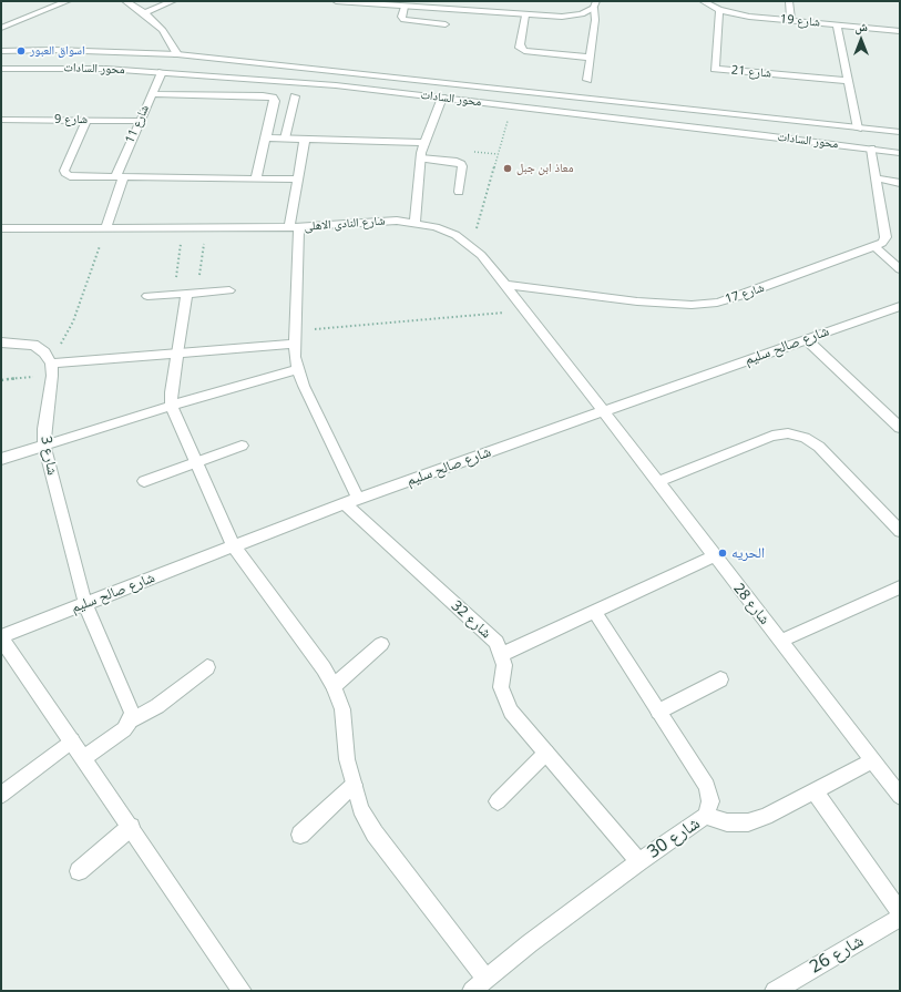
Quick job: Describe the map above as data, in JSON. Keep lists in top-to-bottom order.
{
  "streets": {
    "street": [
      "شارع 19",
      "محور السادات",
      "شارع 21",
      "شارع 9",
      "شارع 11",
      "شارع النادى الاهلى",
      "شارع 17",
      "شارع صالح سليم",
      "شارع 3",
      "شارع 28",
      "شارع 32",
      "شارع 30",
      "شارع 26"
    ]
  },
  "crossings": [
    ["شارع 19", "شارع 21"],
    ["محور السادات", "شارع 11"],
    ["شارع 9", "شارع 11"],
    ["شارع 11", "شارع النادى الاهلى"],
    ["شارع النادى الاهلى", "شارع 17"],
    ["شارع النادى الاهلى", "شارع صالح سليم"],
    ["شارع النادى الاهلى", "شارع 28"],
    ["شارع صالح سليم", "شارع 3"],
    ["شارع صالح سليم", "شارع 28"],
    ["شارع صالح سليم", "شارع 32"]
  ],
  "places": ["اسواق العبور", "معاذ ابن جبل", "الحريه"],
  "north": "top"
}
